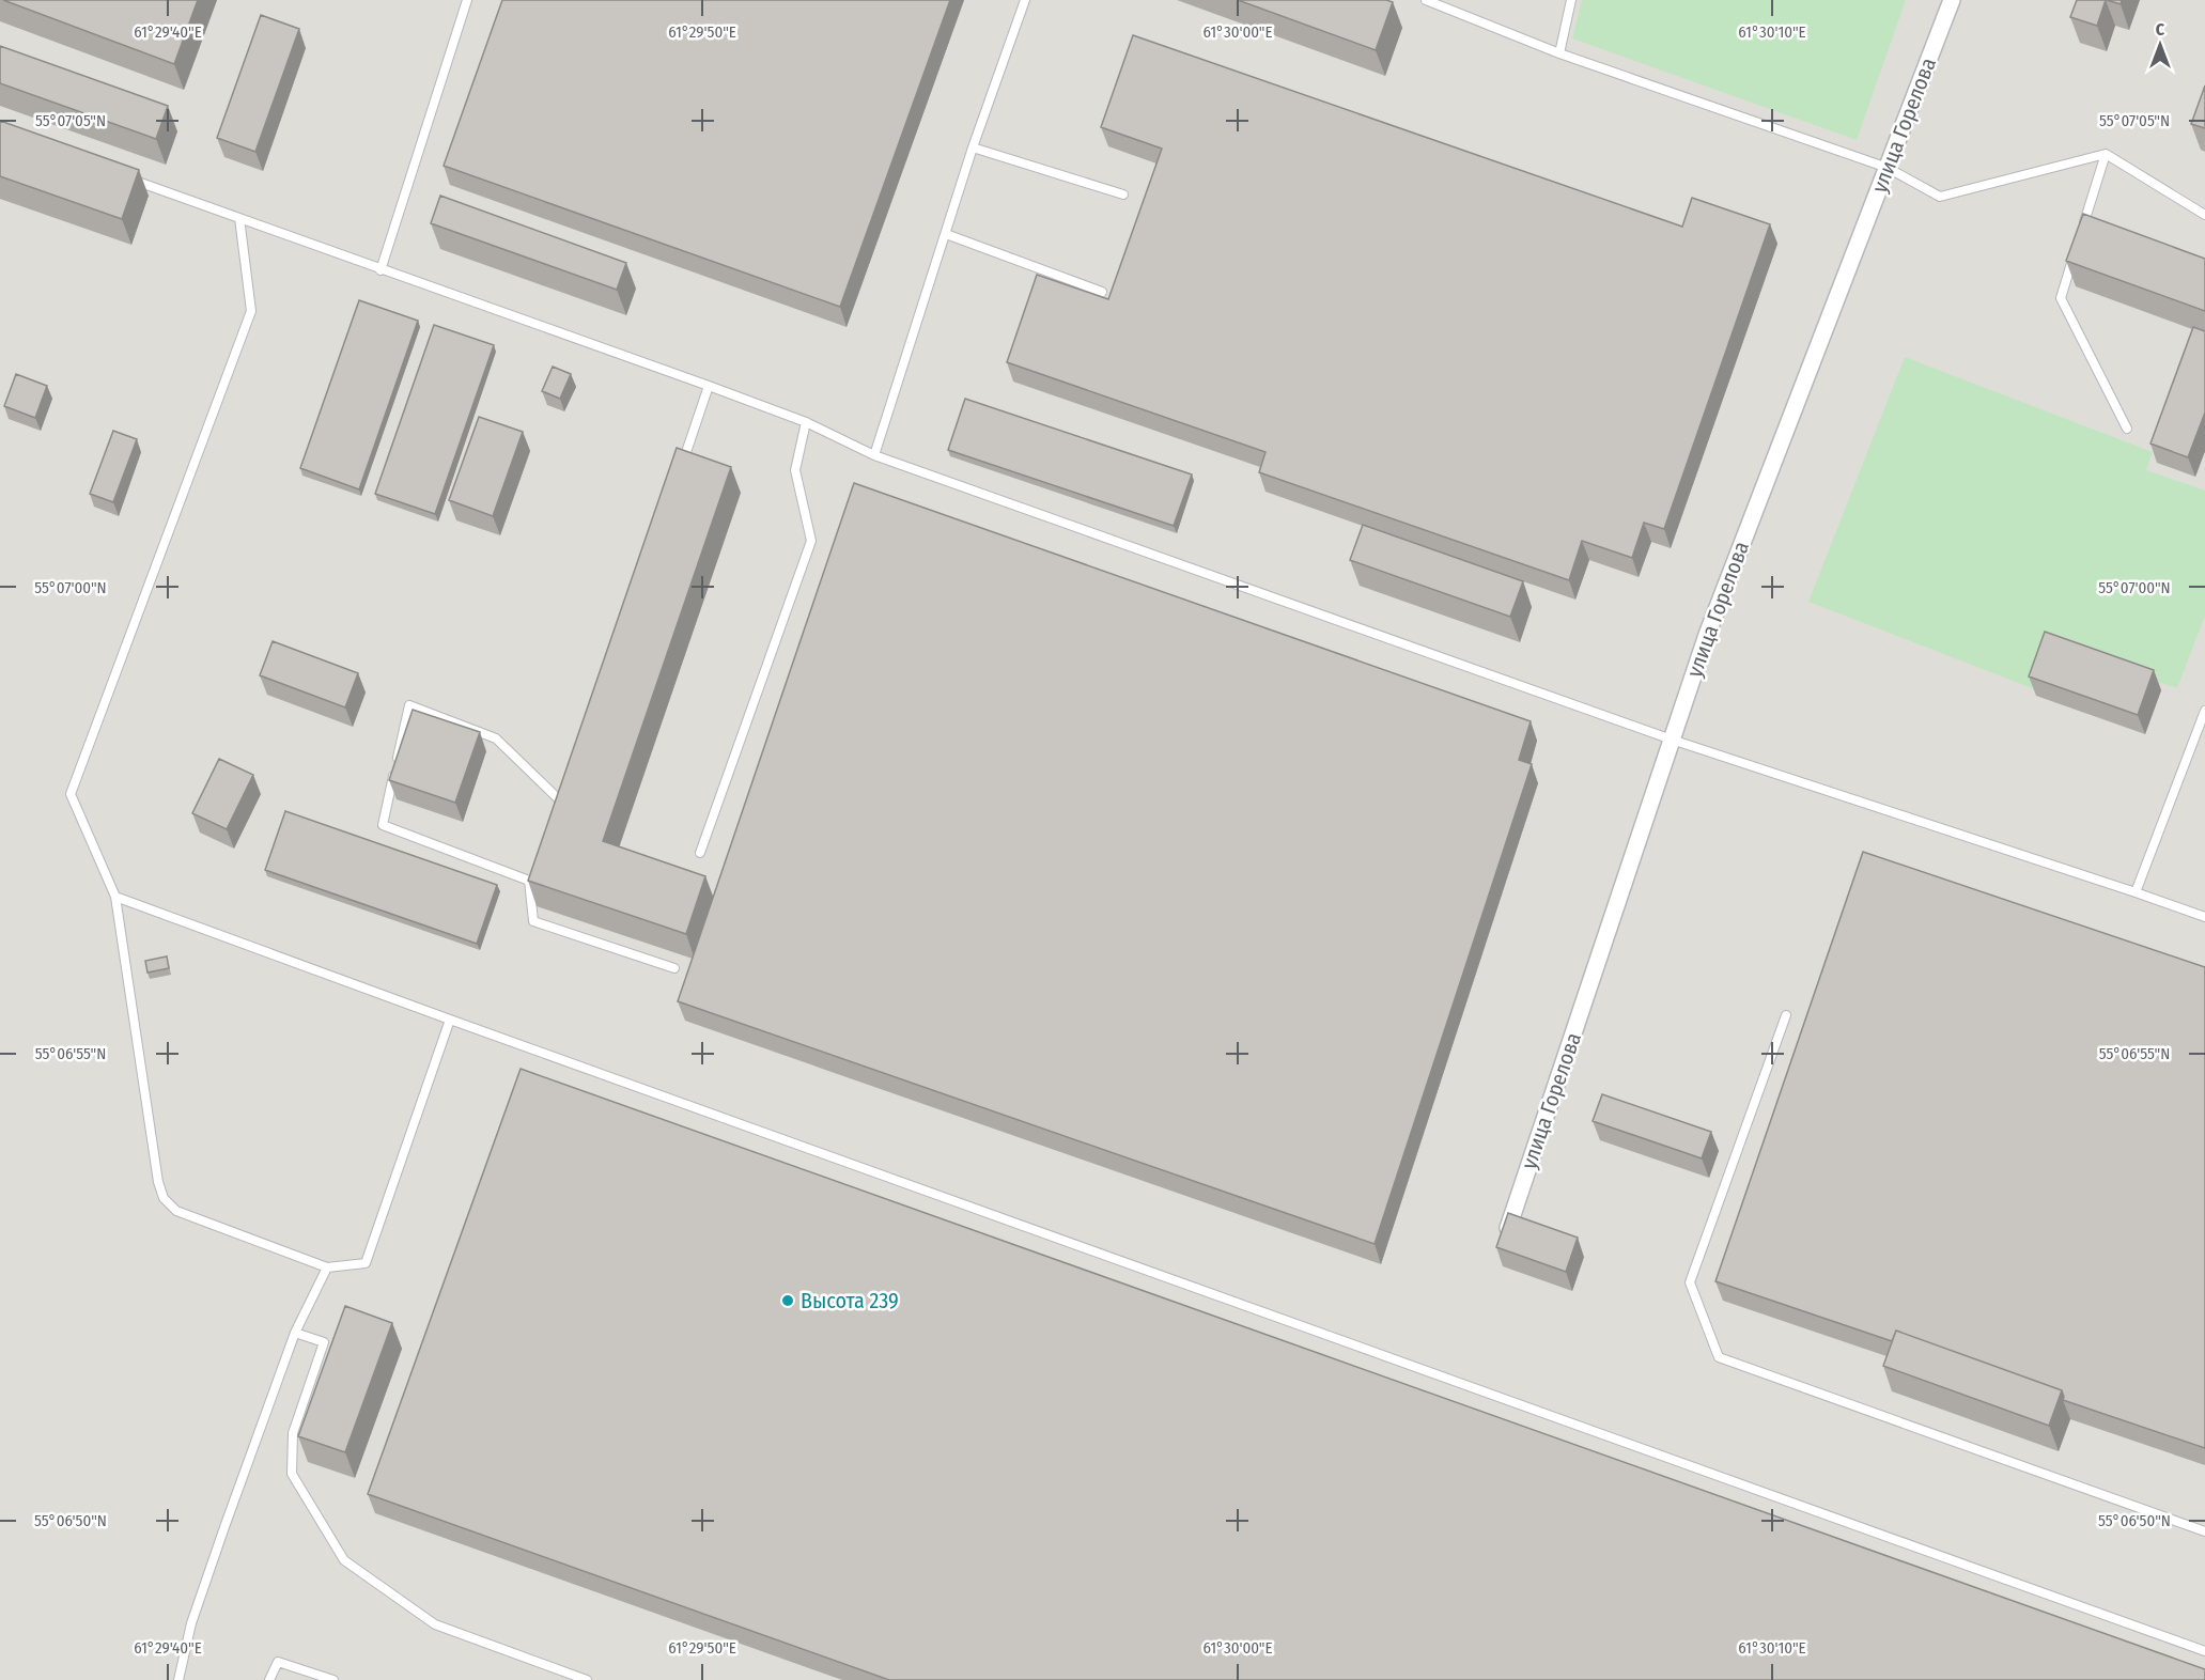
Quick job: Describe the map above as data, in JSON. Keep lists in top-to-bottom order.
{
  "streets": {
    "street": ["улица Горелова"]
  },
  "places": ["Высота 239"],
  "north": "top",
  "coordinates": [
    "61°29'40\"E",
    "61°29'50\"E",
    "61°30'00\"E",
    "61°30'10\"E",
    "55°07'05\"N",
    "55°07'00\"N",
    "55°06'55\"N",
    "55°06'50\"N"
  ]
}
